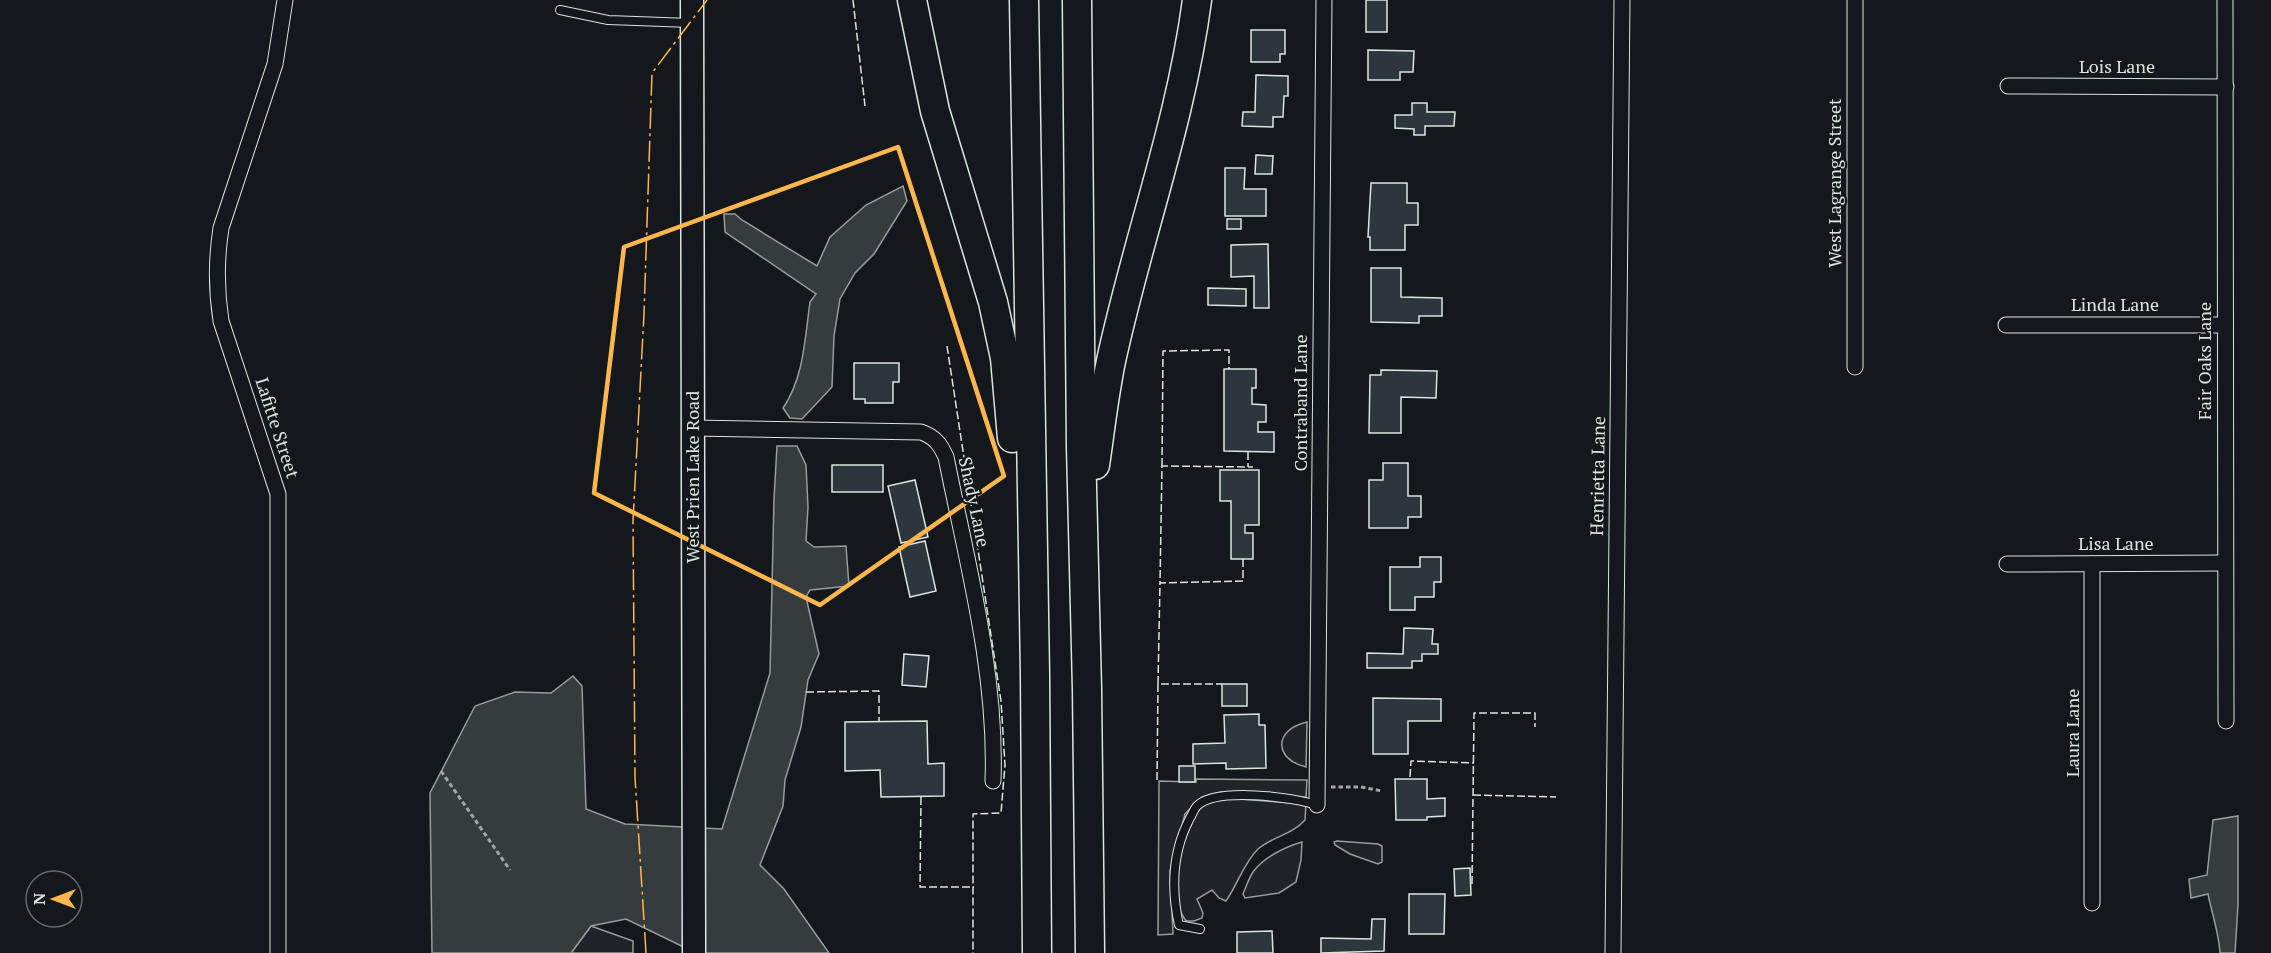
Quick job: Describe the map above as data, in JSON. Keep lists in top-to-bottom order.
{
  "streets": {
    "street": [
      "Lois Lane",
      "West Lagrange Street",
      "Linda Lane",
      "Fair Oaks Lane",
      "Contraband Lane",
      "Lafitte Street",
      "Henrietta Lane",
      "West Prien Lake Road",
      "Shady Lane",
      "Lisa Lane",
      "Laura Lane"
    ]
  },
  "crossings": [
    ["Lois Lane", "Fair Oaks Lane"],
    ["Linda Lane", "Fair Oaks Lane"],
    ["Fair Oaks Lane", "Lisa Lane"],
    ["West Prien Lake Road", "Shady Lane"],
    ["Lisa Lane", "Laura Lane"]
  ],
  "north": "left"
}
